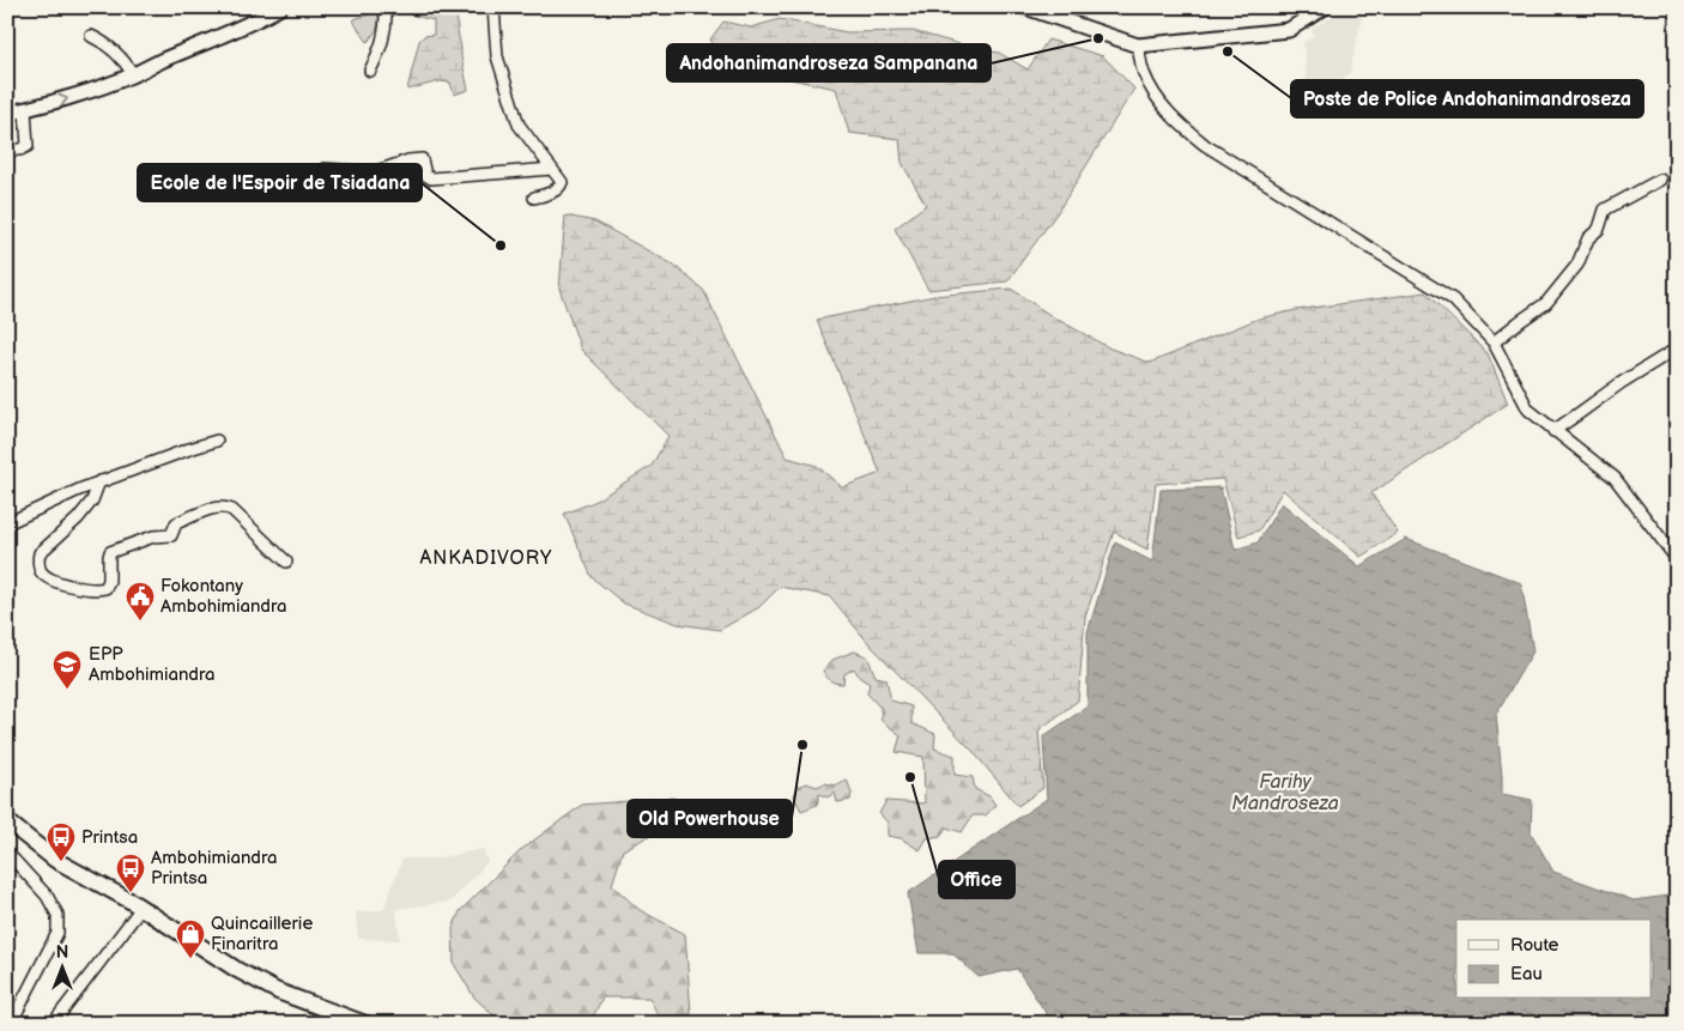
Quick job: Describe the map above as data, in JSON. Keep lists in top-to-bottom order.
{
  "districts": ["ANKADIVORY"],
  "water": ["Farihy Mandroseza"],
  "places": {
    "other": [
      "Andohanimandroseza Sampanana",
      "Poste de Police Andohanimandroseza",
      "Ecole de l'Espoir de Tsiadana",
      "Old Powerhouse",
      "Office"
    ],
    "public building": ["Fokontany Ambohimiandra"],
    "school or university": ["EPP Ambohimiandra"],
    "bus stop": ["Printsa", "Ambohimiandra Printsa"],
    "shop": ["Quincaillerie Finaritra"]
  },
  "legend": ["Route", "Eau"],
  "north": "top"
}
